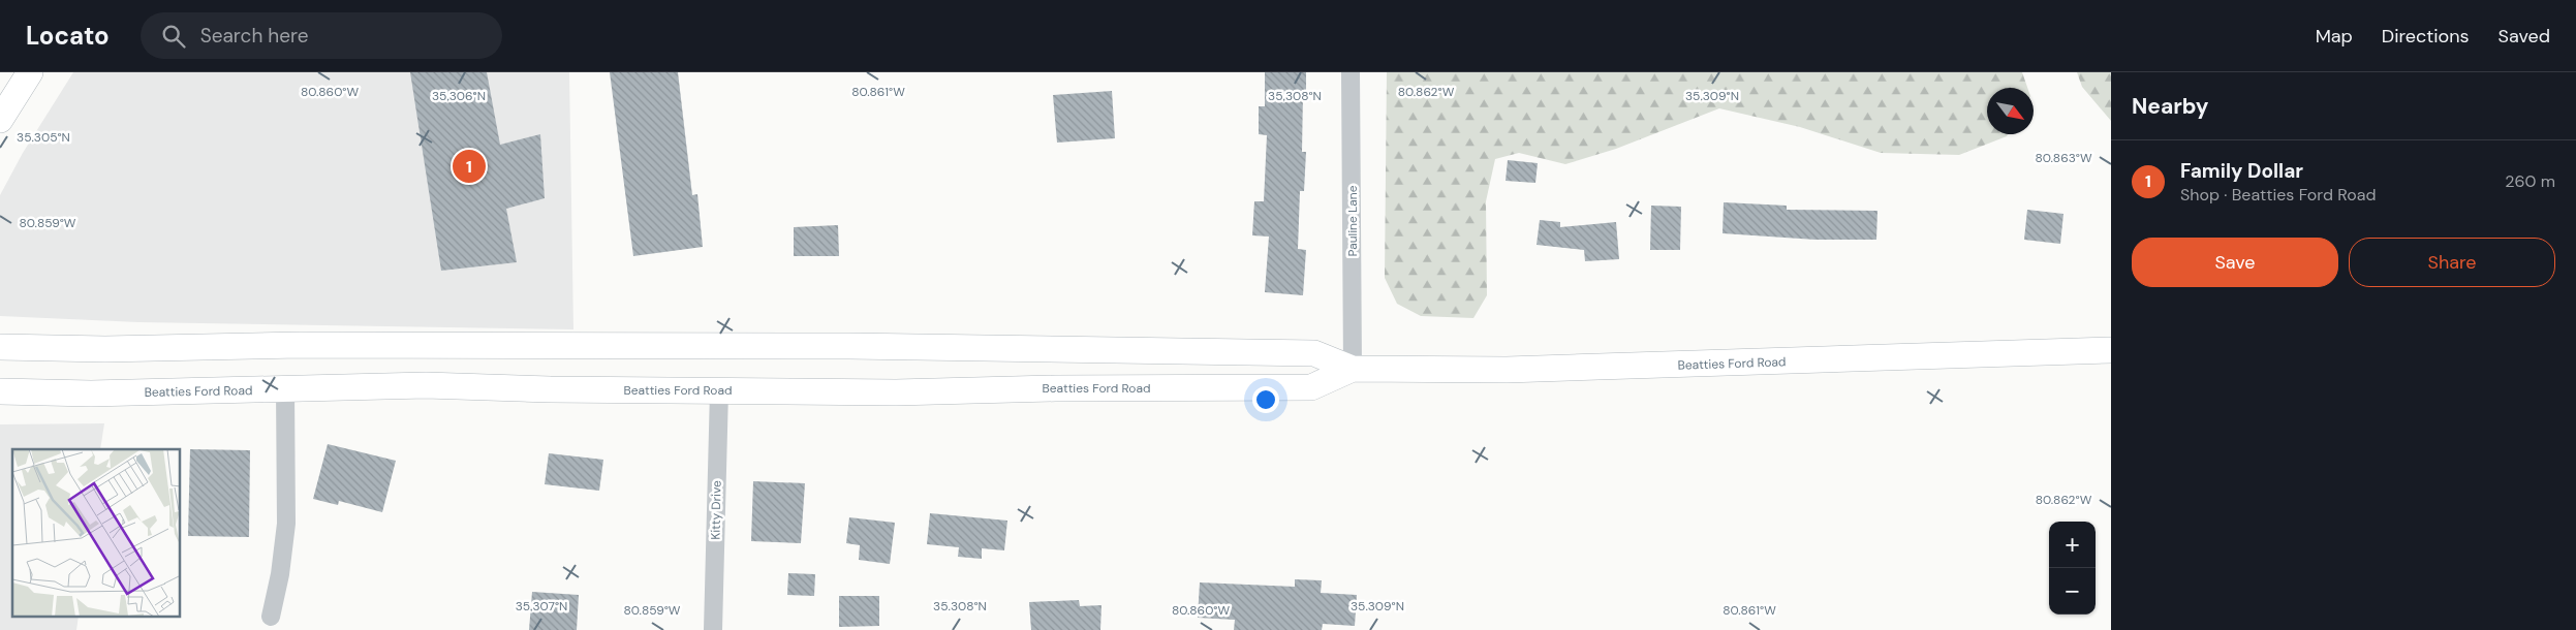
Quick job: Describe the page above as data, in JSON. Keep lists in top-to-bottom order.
{
  "streets": {
    "main road": ["Beatties Ford Road"],
    "street": ["Pauline Lane", "Kitty Drive"]
  },
  "crossings": [
    ["Pauline Lane", "Beatties Ford Road"],
    ["Beatties Ford Road", "Kitty Drive"]
  ],
  "north": "bottom right",
  "page": {
    "header": "Locato",
    "search": "Search here",
    "nav": ["Map", "Directions", "Saved"],
    "heading": "Nearby",
    "list": [
      {
        "mark": "1",
        "name": "Family Dollar",
        "note": "Shop · Beatties Ford Road",
        "value": "260 m"
      }
    ],
    "pins": "1",
    "buttons": ["Save", "Share"],
    "map_buttons": ["+", "−"]
  },
  "coordinates": [
    "80.860°W",
    "80.861°W",
    "80.862°W",
    "35.306°N",
    "35.308°N",
    "35.309°N",
    "35.305°N",
    "80.863°W",
    "80.859°W",
    "35.307°N"
  ]
}
